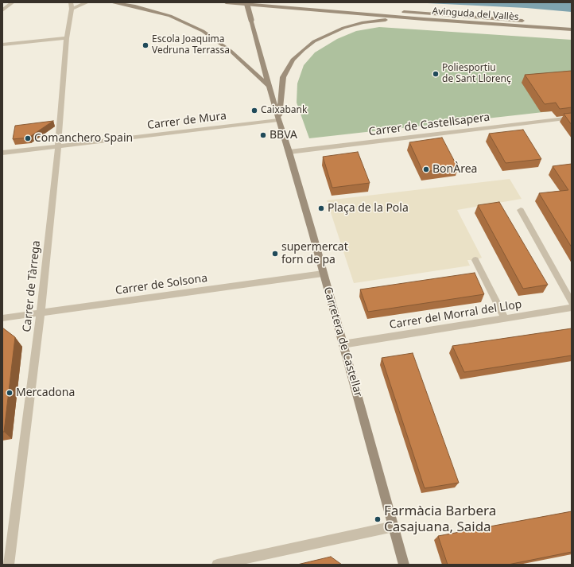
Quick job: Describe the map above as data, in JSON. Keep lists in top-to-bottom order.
{
  "streets": {
    "street": [
      "Avinguda del Vallès",
      "Carrer de Mura",
      "Carrer de Castellsapera",
      "Carrer de Solsona",
      "Carrer de Tàrrega",
      "Carrer del Morral del Llop",
      "Carretera de Castellar"
    ]
  },
  "crossings": [
    ["Avinguda del Vallès", "Carretera de Castellar"],
    ["Carrer de Mura", "Carrer de Tàrrega"],
    ["Carrer de Mura", "Carretera de Castellar"],
    ["Carrer de Castellsapera", "Carretera de Castellar"],
    ["Carrer de Solsona", "Carrer de Tàrrega"],
    ["Carrer de Solsona", "Carretera de Castellar"],
    ["Carrer del Morral del Llop", "Carretera de Castellar"]
  ],
  "places": [
    "Escola Joaquima Vedruna Terrassa",
    "Poliesportiu de Sant Llorenç",
    "Caixabank",
    "BBVA",
    "Comanchero Spain",
    "BonÀrea",
    "Plaça de la Pola",
    "supermercat forn de pa",
    "Mercadona",
    "Farmàcia Barbera Casajuana, Saida"
  ]
}
